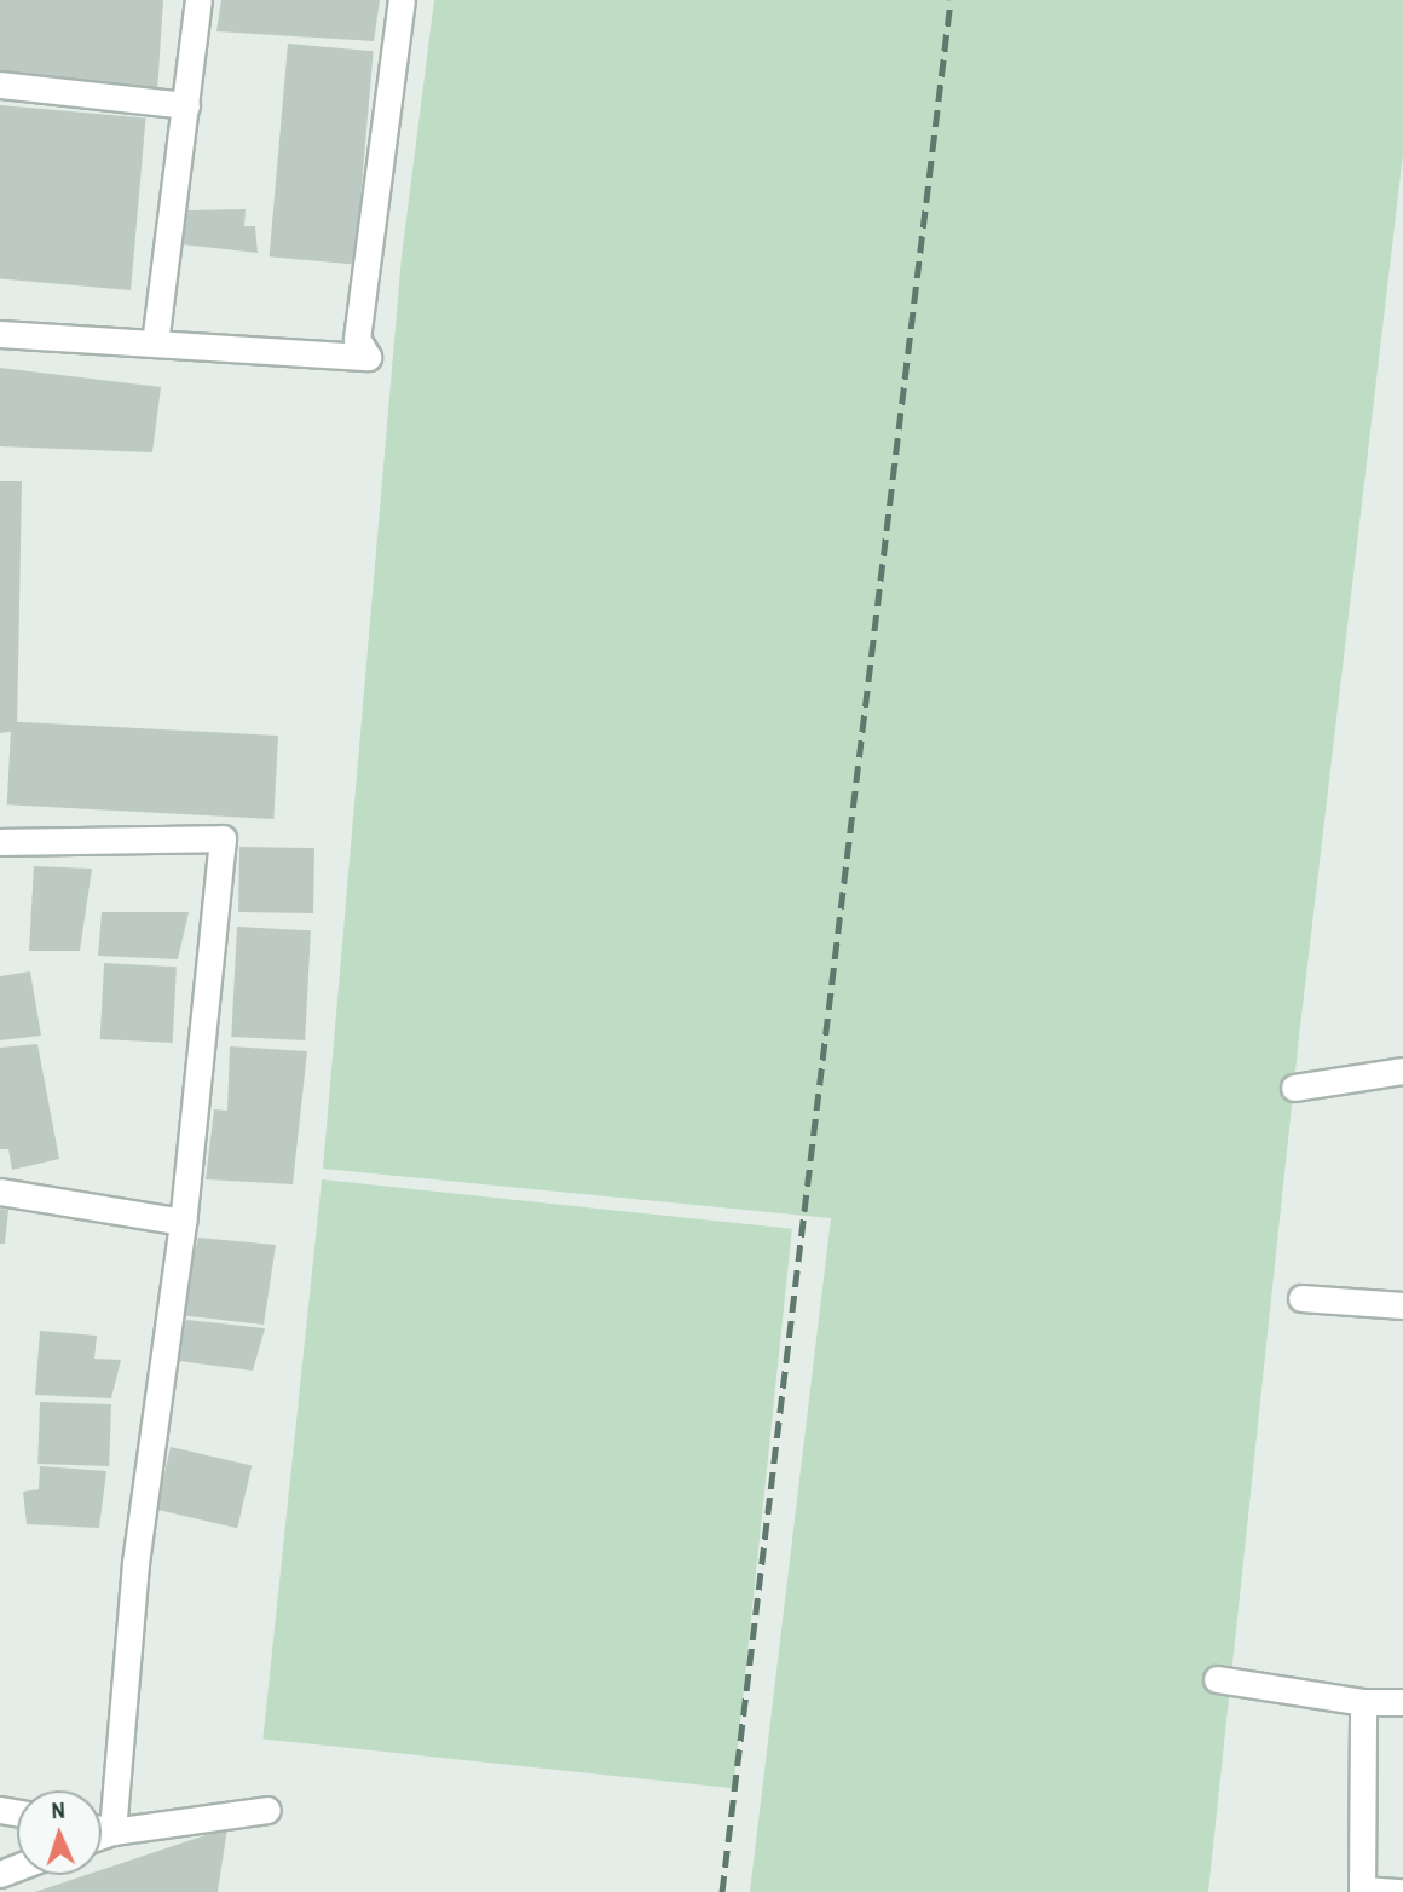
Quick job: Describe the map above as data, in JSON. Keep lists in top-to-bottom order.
{
  "north": "top"
}
